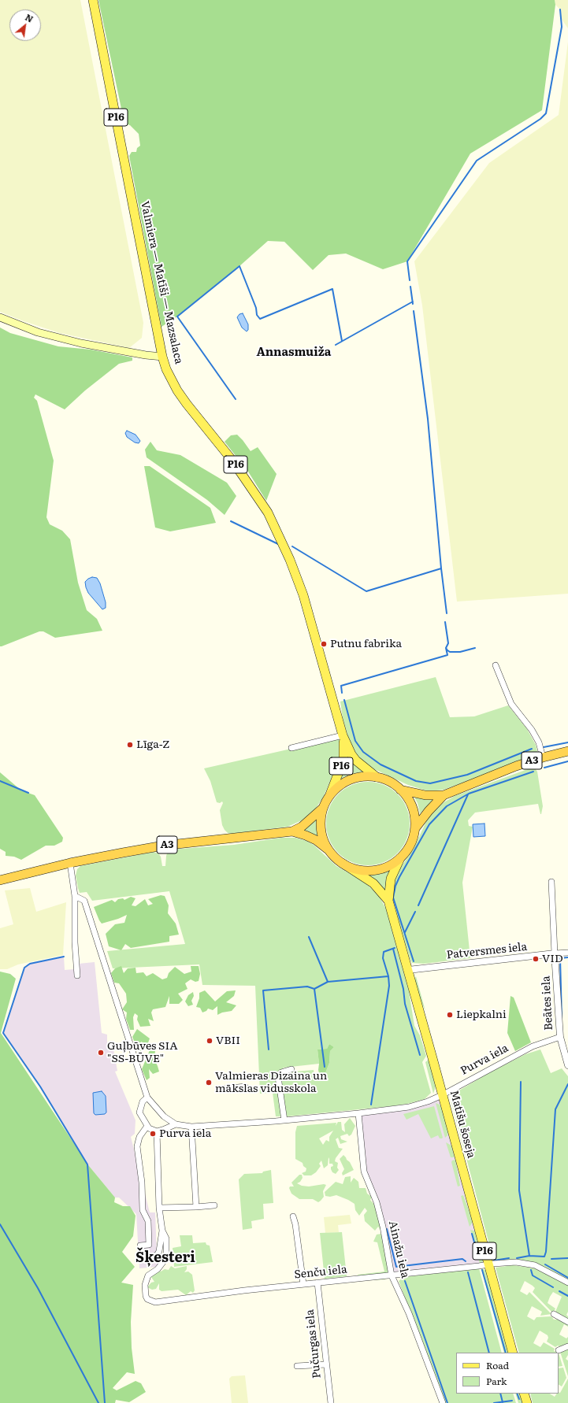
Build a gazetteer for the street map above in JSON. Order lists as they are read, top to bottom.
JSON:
{
  "streets": {
    "highway": ["A3"],
    "main road": ["P16", "Valmiera — Matīši — Mazsalaca", "Matīšu šoseja"],
    "street": [
      "Patversmes iela",
      "Beātes iela",
      "Purva iela",
      "Ainažu iela",
      "Senču iela",
      "Pučurgas iela"
    ]
  },
  "crossings": [
    ["Valmiera — Matīši — Mazsalaca", "A3"],
    ["Valmiera — Matīši — Mazsalaca", "Matīšu šoseja"],
    ["A3", "Matīšu šoseja"],
    ["Patversmes iela", "Beātes iela"],
    ["Patversmes iela", "Matīšu šoseja"],
    ["Beātes iela", "Purva iela"],
    ["Purva iela", "Matīšu šoseja"],
    ["Purva iela", "Ainažu iela"],
    ["Matīšu šoseja", "Senču iela"],
    ["Ainažu iela", "Senču iela"],
    ["Senču iela", "Pučurgas iela"]
  ],
  "districts": ["Annasmuiža", "Šķesteri"],
  "places": [
    "Putnu fabrika",
    "Līga-Z",
    "VID",
    "Liepkalni",
    "VBII",
    "Guļbūves SIA \"SS-BŪVE\"",
    "Valmieras Dizaina un mākslas vidusskola",
    "Purva iela"
  ],
  "legend": ["Road", "Park"],
  "north": "top right"
}
